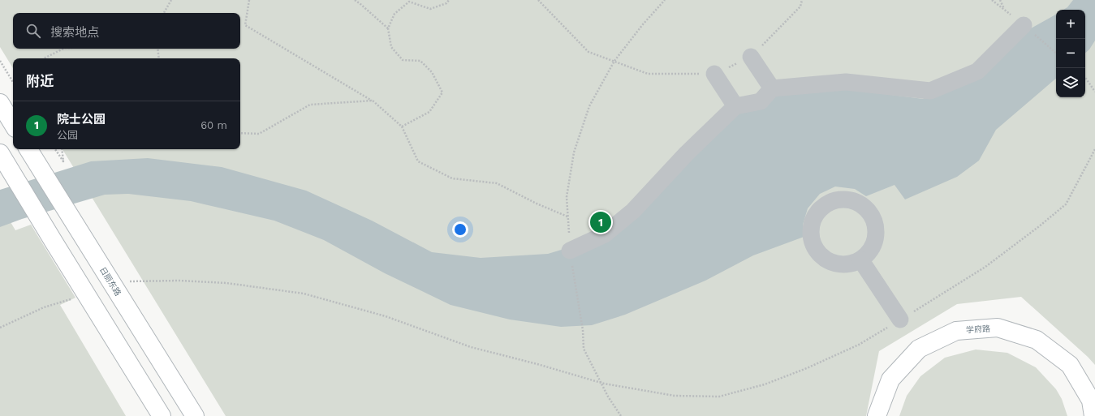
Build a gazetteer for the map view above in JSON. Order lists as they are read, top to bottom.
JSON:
{
  "streets": {
    "main road": ["日丽东路", "学府路"]
  },
  "page": {
    "map_buttons": ["+", "−"],
    "search": "搜索地点",
    "heading": "附近",
    "list": [
      {
        "mark": "1",
        "name": "院士公园",
        "note": "公园",
        "value": "60 m"
      }
    ],
    "pins": "1"
  }
}
